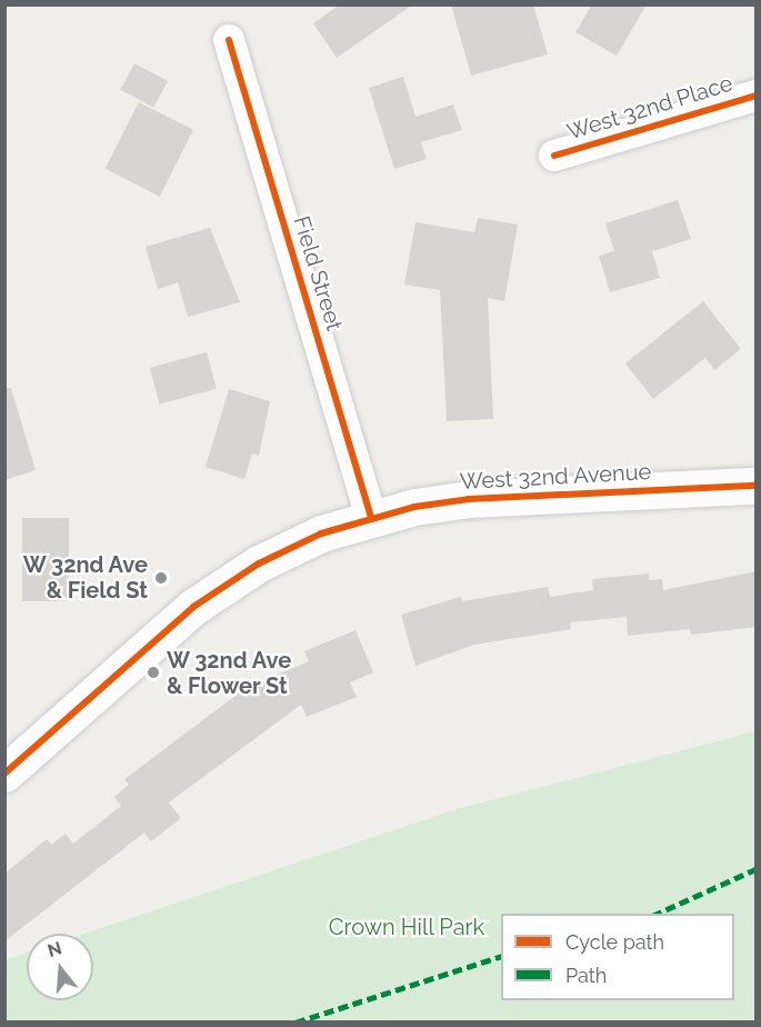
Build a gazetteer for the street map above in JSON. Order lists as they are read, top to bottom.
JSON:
{
  "streets": {
    "street": ["West 32nd Place", "Field Street", "West 32nd Avenue"]
  },
  "crossings": [
    ["Field Street", "West 32nd Avenue"]
  ],
  "parks": ["Crown Hill Park"],
  "places": ["W 32nd Ave & Field St", "W 32nd Ave & Flower St"],
  "legend": ["Cycle path", "Path"],
  "north": "top"
}
